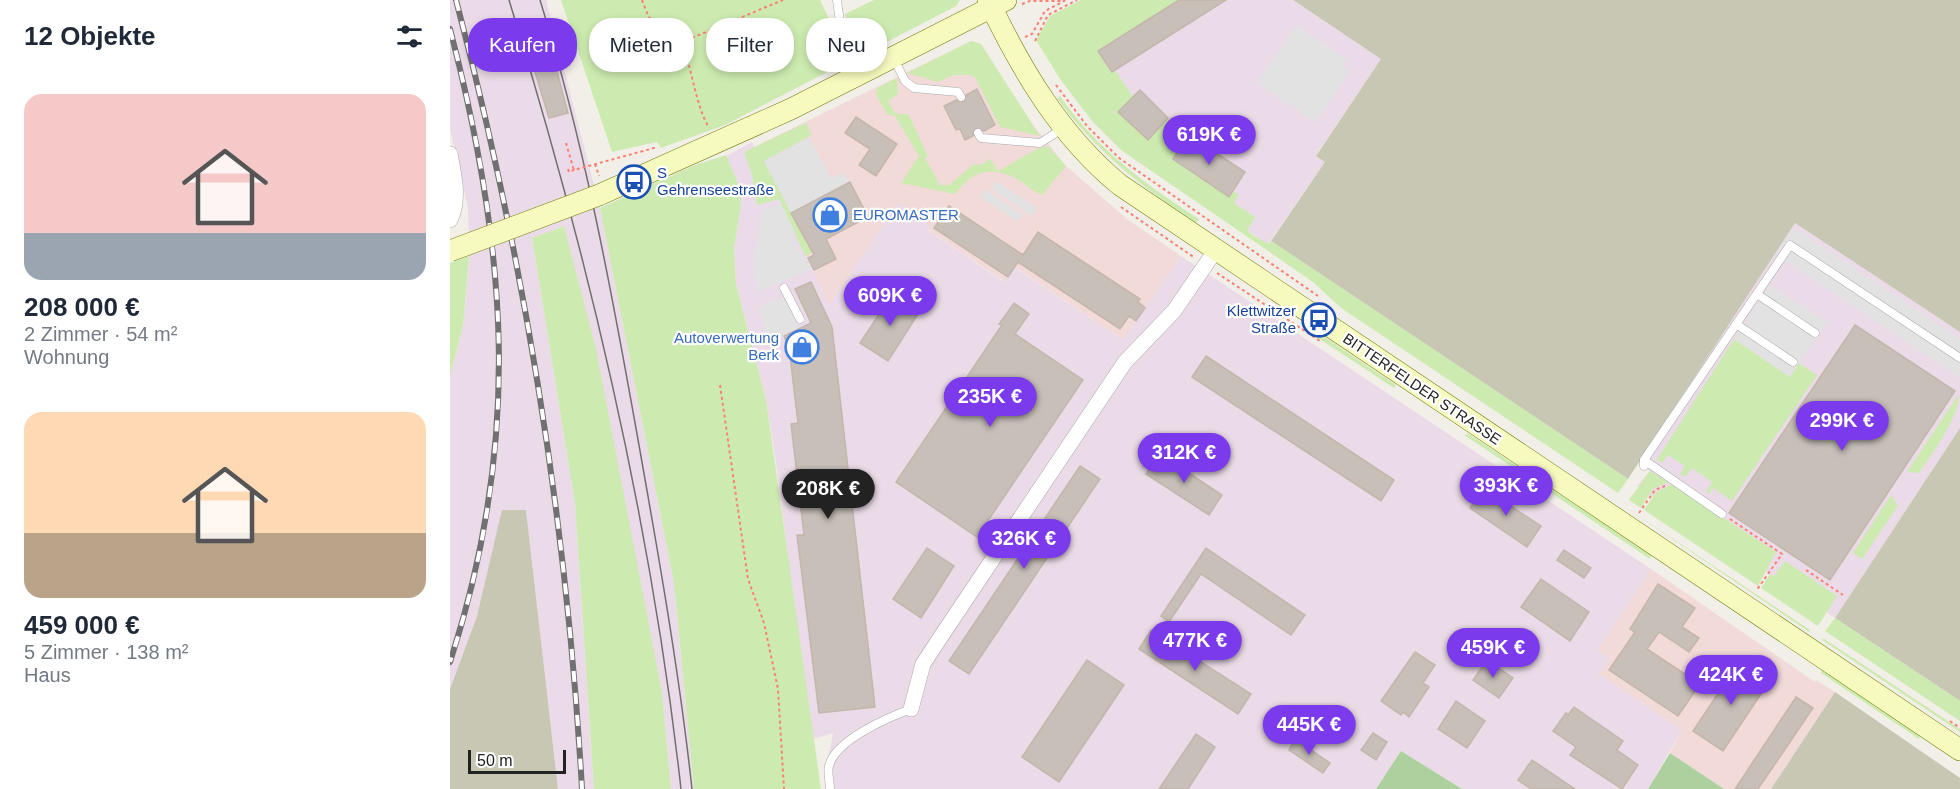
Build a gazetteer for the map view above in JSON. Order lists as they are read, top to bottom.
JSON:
{
  "streets": {
    "main road": ["BITTERFELDER STRASSE"]
  },
  "places": {
    "bus stop": ["S Gehrenseestraße", "Klettwitzer Straße"],
    "shop": ["EUROMASTER", "Autoverwertung Berk"]
  },
  "scale_bar": "50 m",
  "page": {
    "heading": "12 Objekte",
    "chip": [
      "Kaufen",
      "Mieten",
      "Filter",
      "Neu"
    ],
    "list": [
      {
        "name": "208 000 €",
        "note": "2 Zimmer · 54 m² · Wohnung"
      },
      {
        "name": "459 000 €",
        "note": "5 Zimmer · 138 m² · Haus"
      }
    ],
    "price": [
      "619K €",
      "609K €",
      "235K €",
      "299K €",
      "312K €",
      "393K €",
      "208K €",
      "326K €",
      "477K €",
      "459K €",
      "424K €",
      "445K €"
    ],
    "scale": "50 m"
  }
}
